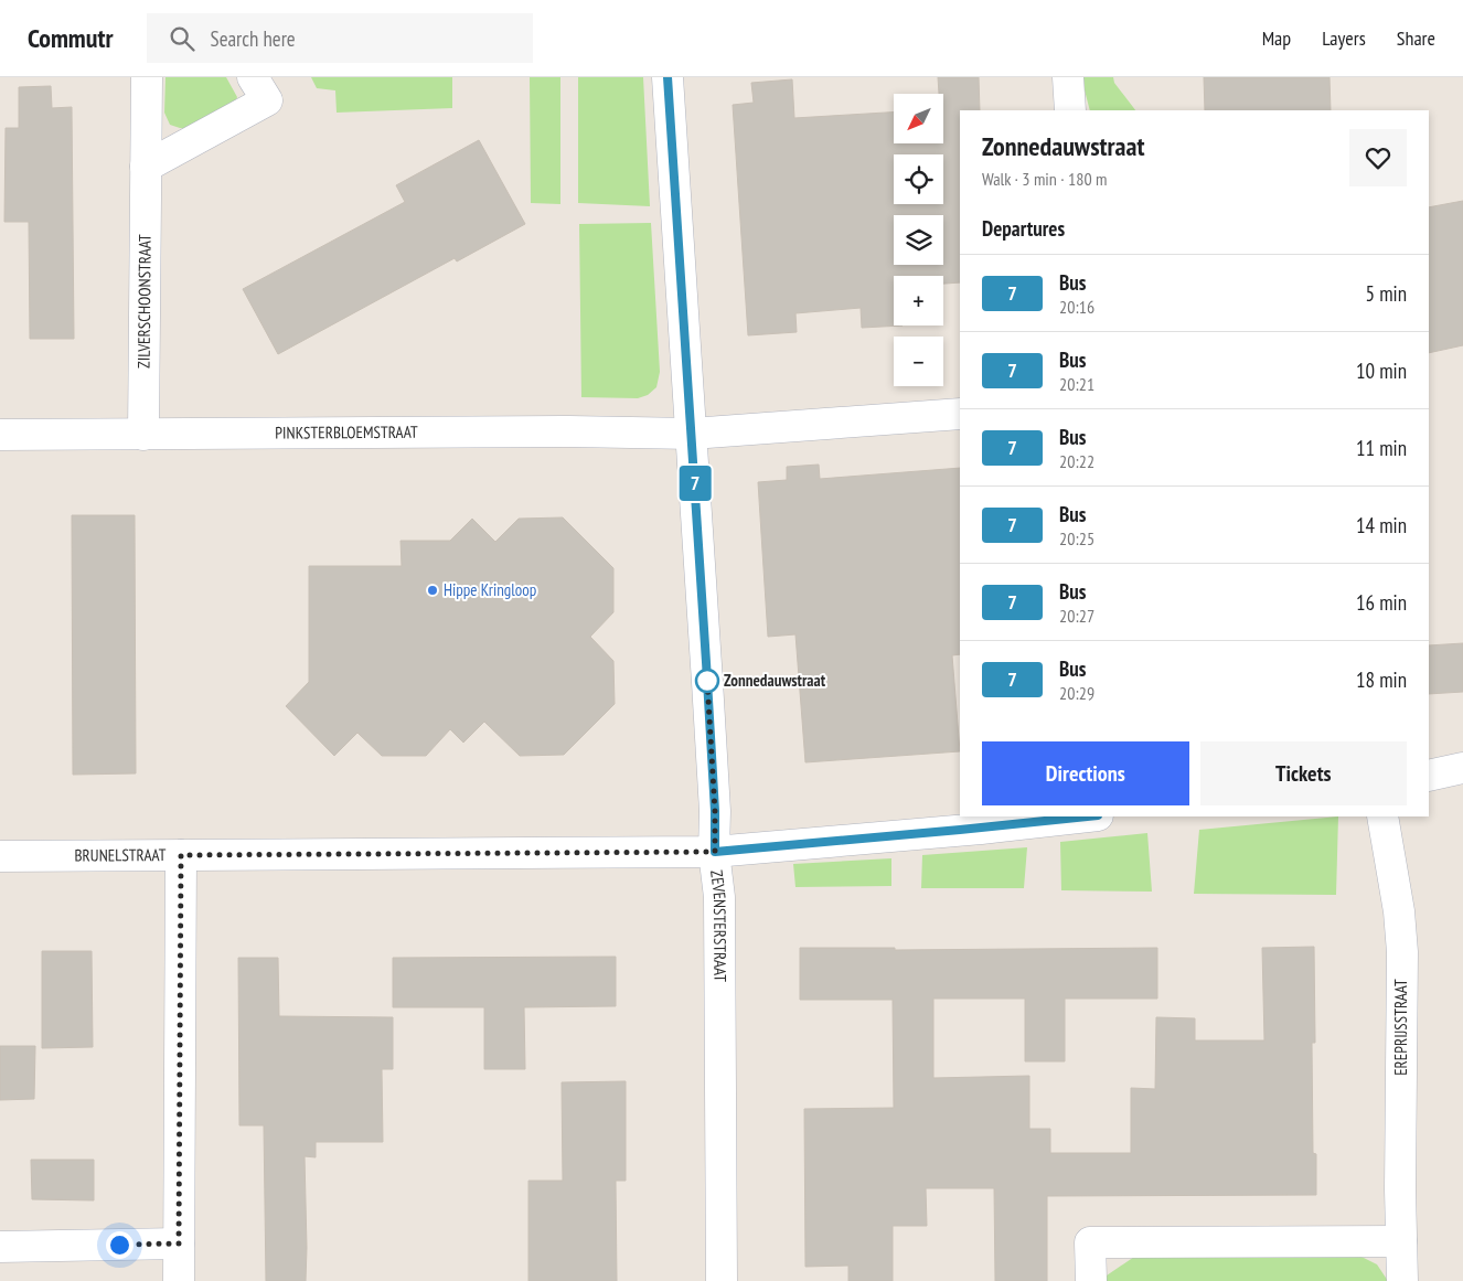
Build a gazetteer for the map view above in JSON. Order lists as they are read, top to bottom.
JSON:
{
  "streets": {
    "street": [
      "ZILVERSCHOONSTRAAT",
      "PINKSTERBLOEMSTRAAT",
      "BRUNELSTRAAT",
      "ZEVENSTERSTRAAT",
      "EREPRIJSSTRAAT"
    ]
  },
  "crossings": [
    ["ZILVERSCHOONSTRAAT", "PINKSTERBLOEMSTRAAT"],
    ["PINKSTERBLOEMSTRAAT", "ZEVENSTERSTRAAT"],
    ["BRUNELSTRAAT", "ZEVENSTERSTRAAT"]
  ],
  "places": ["Hippe Kringloop", "Zonnedauwstraat"],
  "lines": ["bus line 7"],
  "north": "bottom left",
  "page": {
    "header": "Commutr",
    "search": "Search here",
    "nav": ["Map", "Layers", "Share"],
    "on_map": "7",
    "map_buttons": ["+", "−"],
    "heading": [
      ["Zonnedauwstraat", "Walk · 3 min · 180 m"],
      "Departures"
    ],
    "list": [
      {
        "mark": "7",
        "name": "Bus",
        "note": "20:16",
        "value": "5 min"
      },
      {
        "mark": "7",
        "name": "Bus",
        "note": "20:21",
        "value": "10 min"
      },
      {
        "mark": "7",
        "name": "Bus",
        "note": "20:22",
        "value": "11 min"
      },
      {
        "mark": "7",
        "name": "Bus",
        "note": "20:25",
        "value": "14 min"
      },
      {
        "mark": "7",
        "name": "Bus",
        "note": "20:27",
        "value": "16 min"
      },
      {
        "mark": "7",
        "name": "Bus",
        "note": "20:29",
        "value": "18 min"
      }
    ],
    "buttons": ["Directions", "Tickets"]
  }
}
